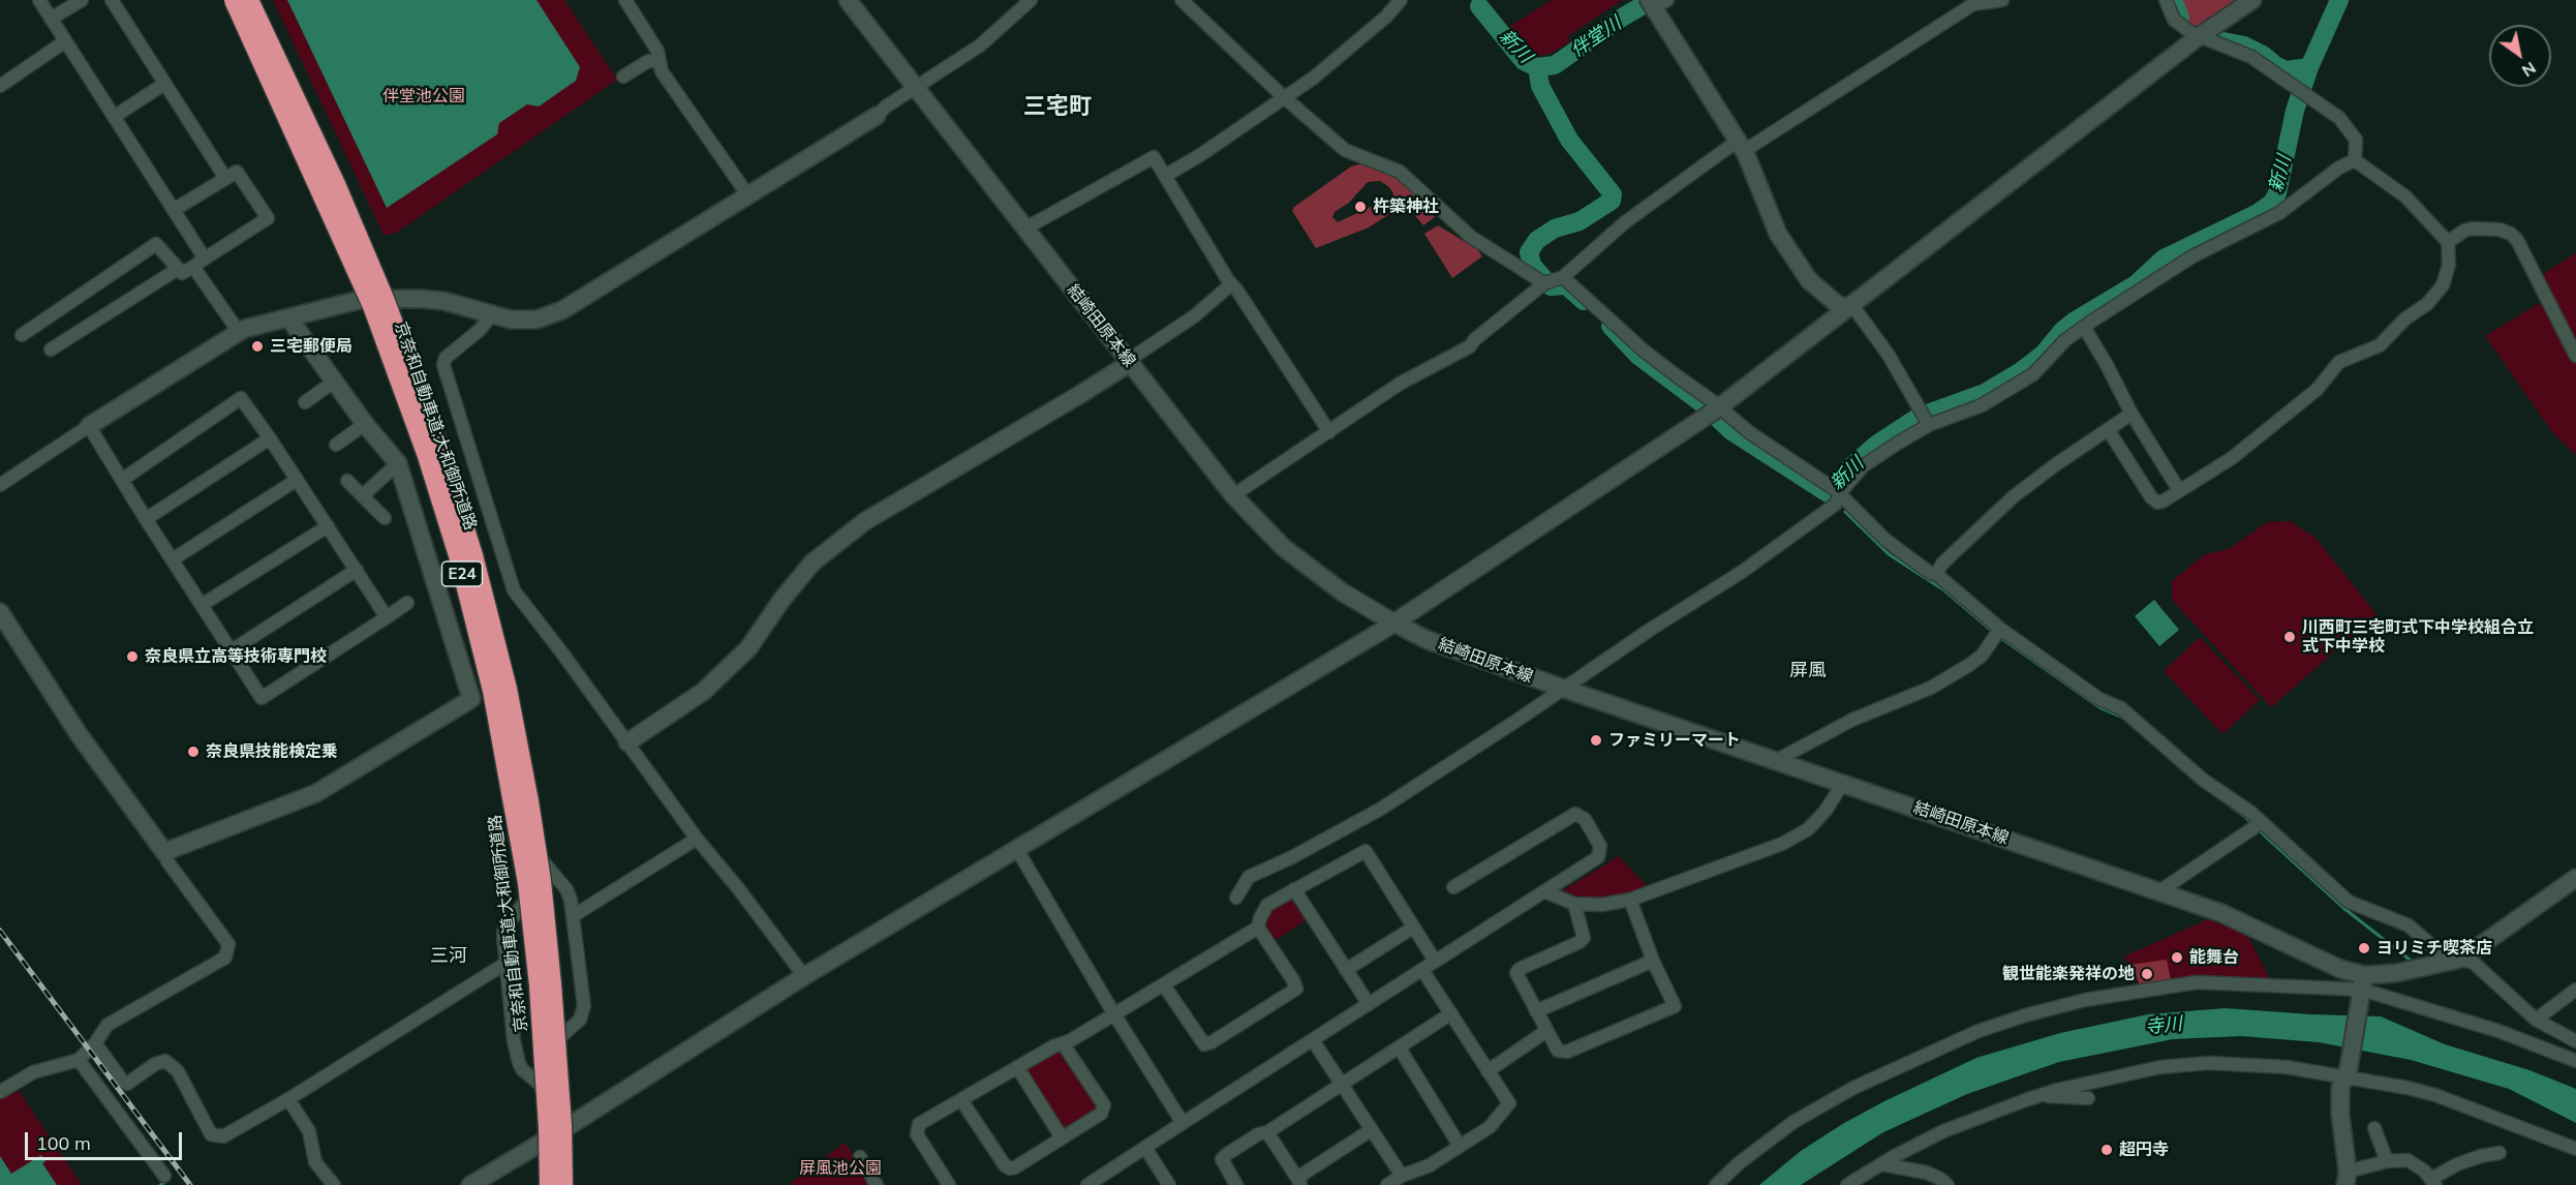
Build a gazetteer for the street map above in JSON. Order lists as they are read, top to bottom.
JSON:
{
  "streets": {
    "highway": ["京奈和自動車道;大和御所道路", "E24"],
    "street": ["結崎田原本線"]
  },
  "districts": ["三宅町", "屏風", "三河"],
  "water": ["伴堂川", "新川", "寺川"],
  "parks": ["伴堂池公園", "屏風池公園"],
  "places": [
    "杵築神社",
    "三宅郵便局",
    "川西町三宅町式下中学校組合立 式下中学校",
    "奈良県立高等技術専門校",
    "ファミリーマート",
    "奈良県技能検定乗",
    "ヨリミチ喫茶店",
    "能舞台",
    "観世能楽発祥の地",
    "超円寺"
  ],
  "scale_bar": "100 m",
  "north": "bottom right"
}
